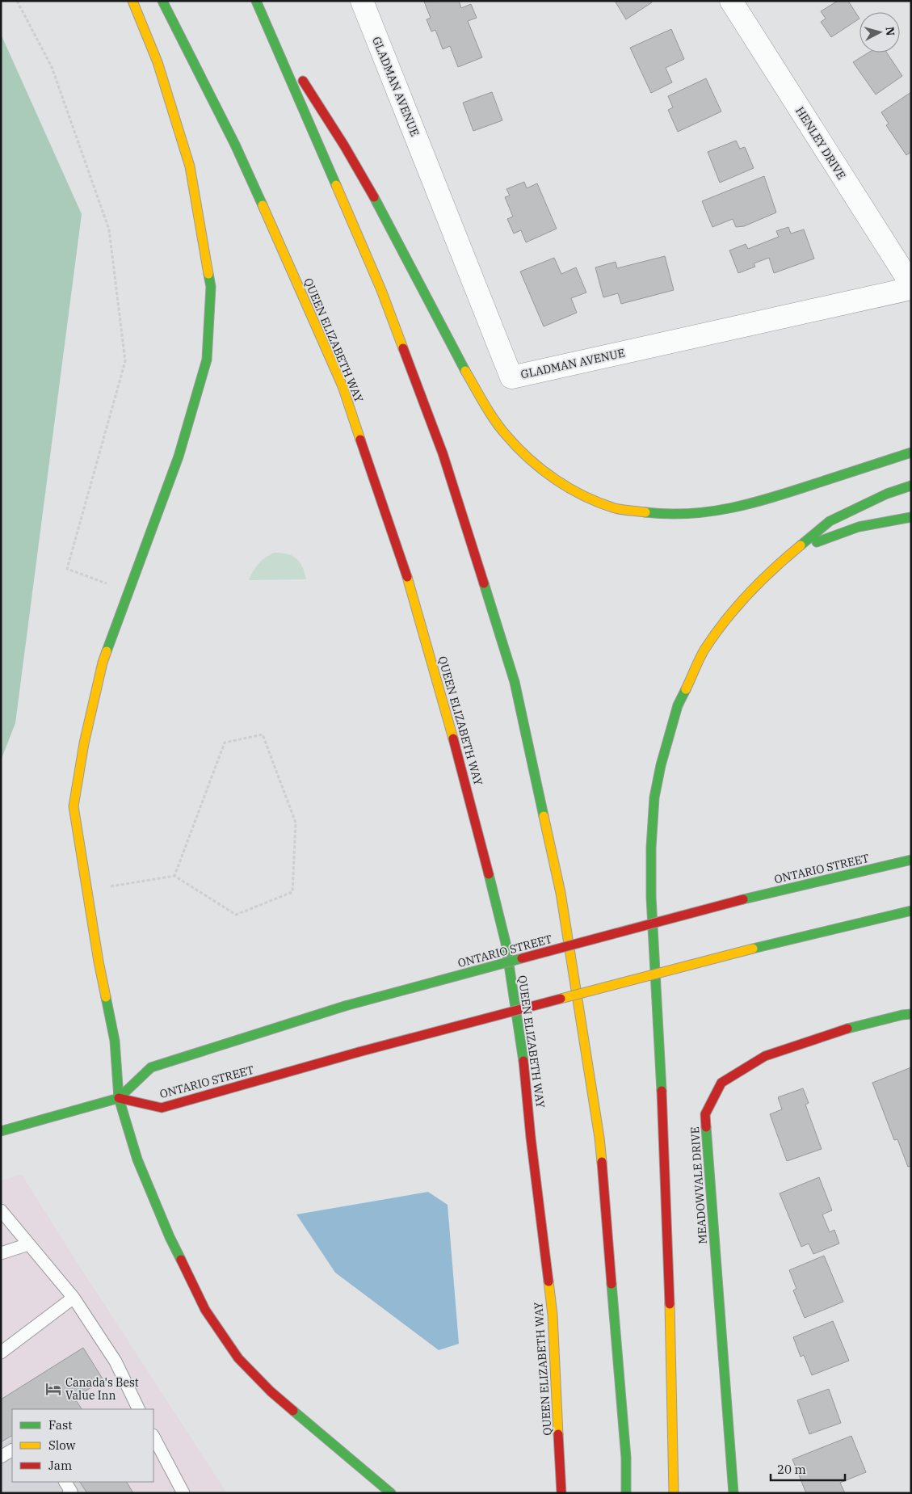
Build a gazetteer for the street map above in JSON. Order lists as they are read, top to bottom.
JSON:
{
  "streets": {
    "main road": ["QUEEN ELIZABETH WAY", "ONTARIO STREET", "MEADOWVALE DRIVE"],
    "street": ["GLADMAN AVENUE", "HENLEY DRIVE"]
  },
  "places": {
    "hotel": ["Canada's Best Value Inn"]
  },
  "legend": ["Fast", "Slow", "Jam"],
  "scale_bar": "20 m",
  "north": "right"
}
